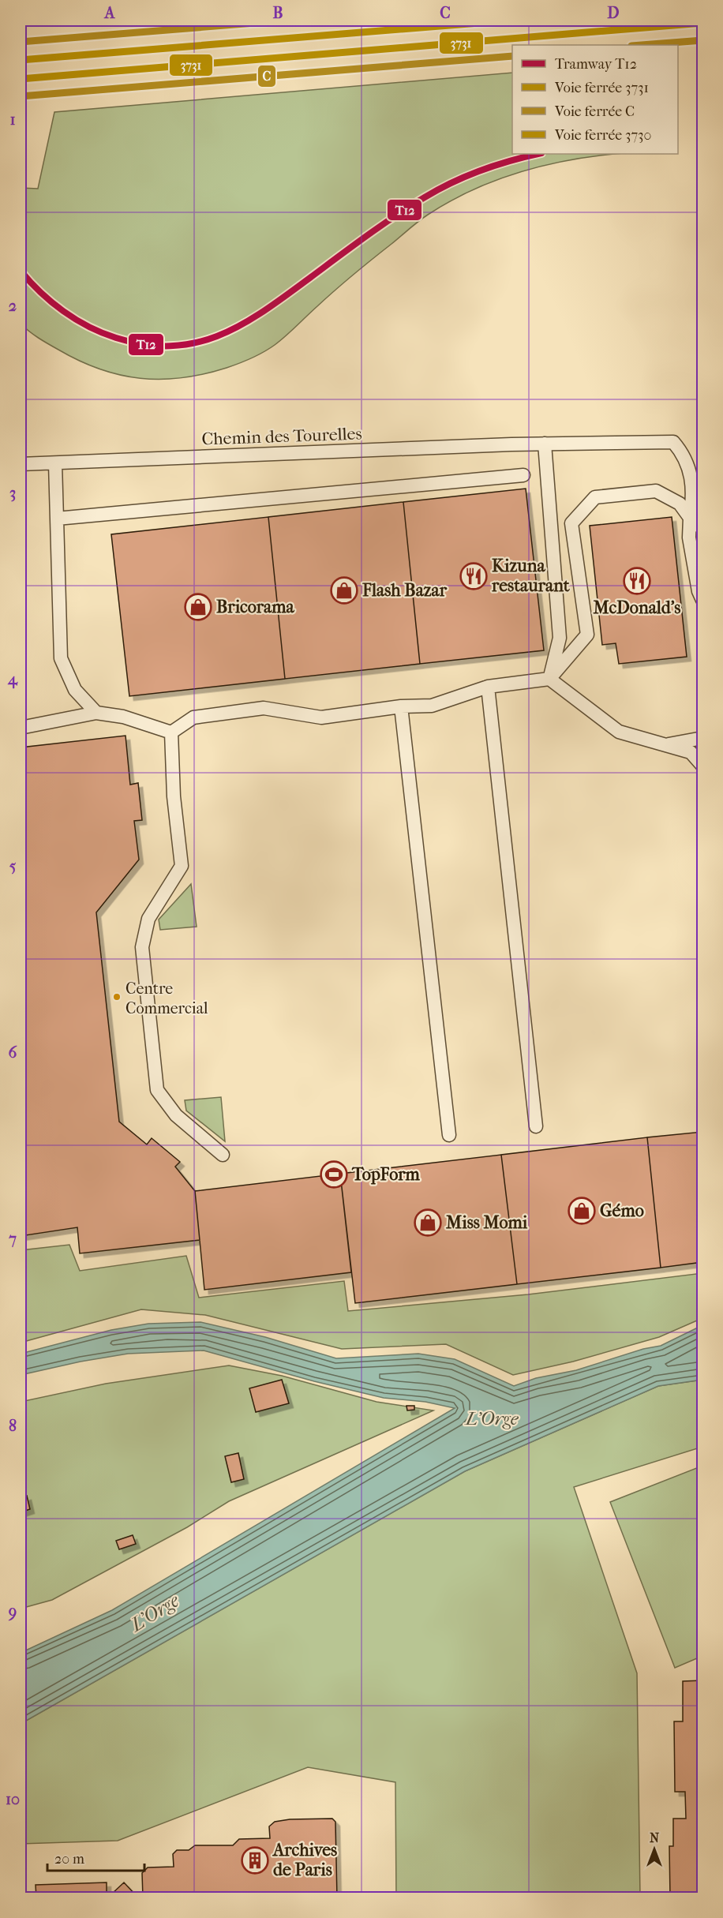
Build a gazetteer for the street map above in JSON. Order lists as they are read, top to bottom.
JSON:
{
  "streets": {
    "lane": ["Chemin des Tourelles"]
  },
  "water": ["L'Orge"],
  "places": {
    "restaurant": ["Kizuna restaurant", "McDonald's"],
    "shop": [
      "Flash Bazar",
      "Bricorama",
      "Gémo",
      "Miss Momi"
    ],
    "other": ["Centre Commercial"],
    "sports": ["TopForm"],
    "building": ["Archives de Paris"]
  },
  "lines": [
    "rail line C",
    "rail line 3730",
    "rail line 3731",
    "tram line T12"
  ],
  "legend": [
    "Tramway T12",
    "Voie ferrée 3731",
    "Voie ferrée C",
    "Voie ferrée 3730"
  ],
  "scale_bar": "20 m",
  "north": "top",
  "grid": {
    "columns": [
      "A",
      "B",
      "C",
      "D"
    ],
    "rows": [
      "1",
      "2",
      "3",
      "4",
      "5",
      "6",
      "7",
      "8",
      "9",
      "10"
    ]
  }
}
